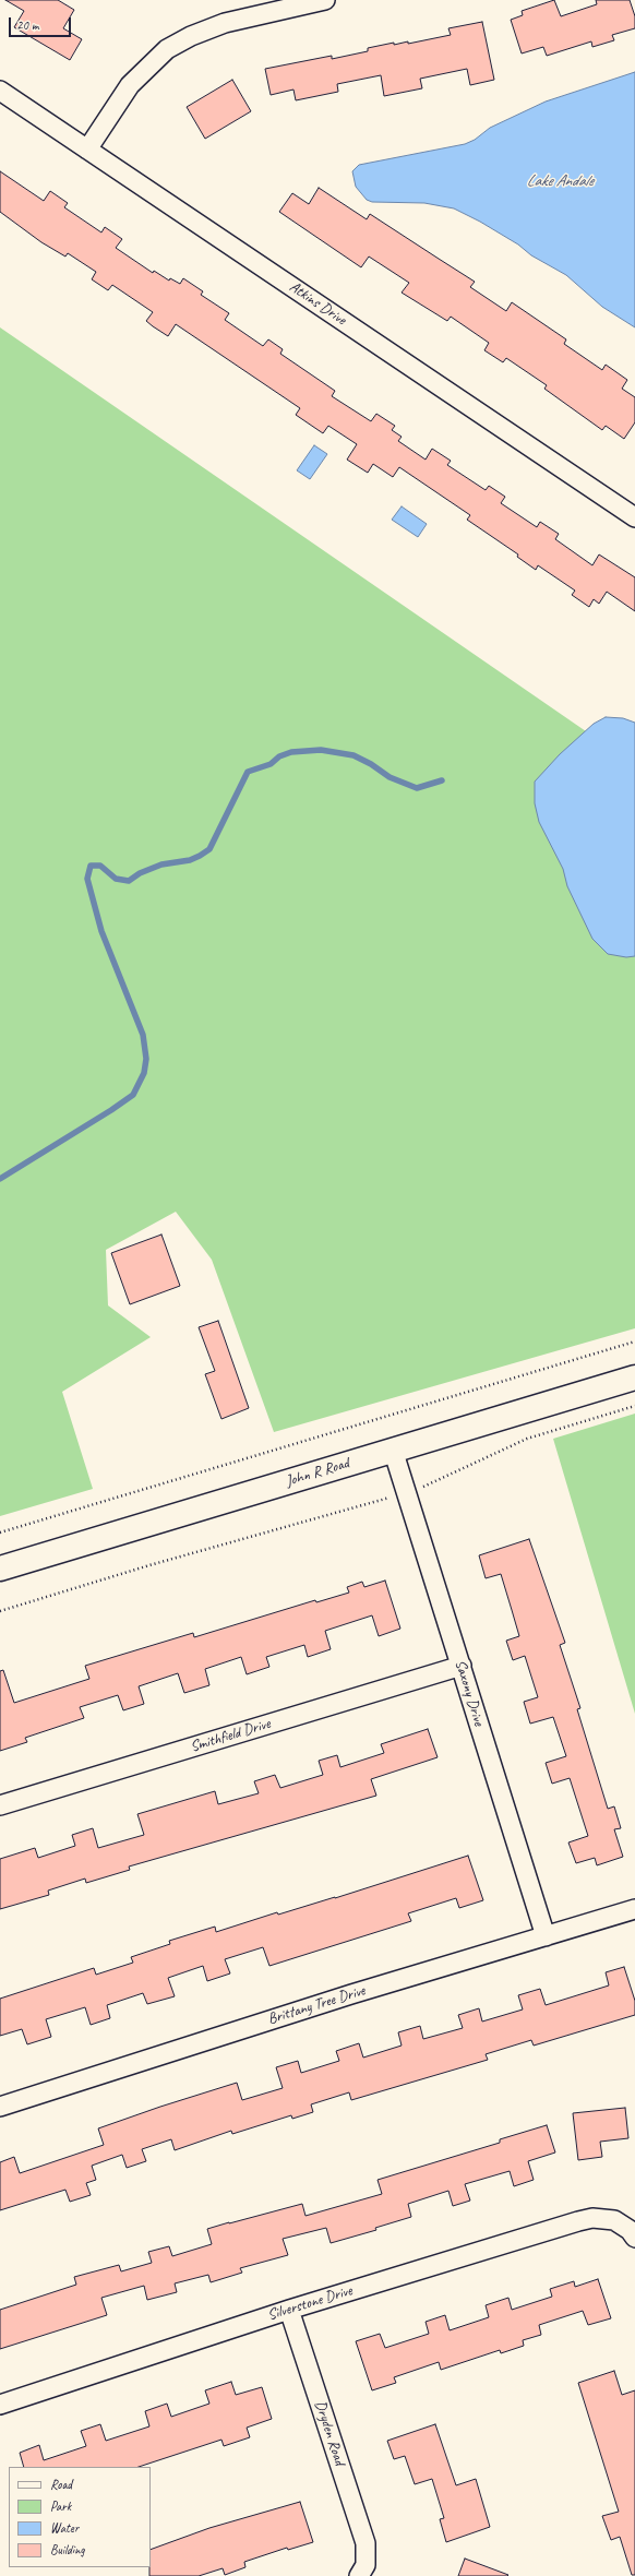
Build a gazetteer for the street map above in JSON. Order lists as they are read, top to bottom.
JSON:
{
  "streets": {
    "main road": ["John R Road"],
    "street": [
      "Atkins Drive",
      "Saxony Drive",
      "Smithfield Drive",
      "Brittany Tree Drive",
      "Silverstone Drive",
      "Dryden Road"
    ]
  },
  "crossings": [
    ["John R Road", "Saxony Drive"],
    ["Saxony Drive", "Smithfield Drive"],
    ["Saxony Drive", "Brittany Tree Drive"],
    ["Silverstone Drive", "Dryden Road"]
  ],
  "water": ["Lake Andale"],
  "legend": [
    "Road",
    "Park",
    "Water",
    "Building"
  ],
  "scale_bar": "20 m"
}
